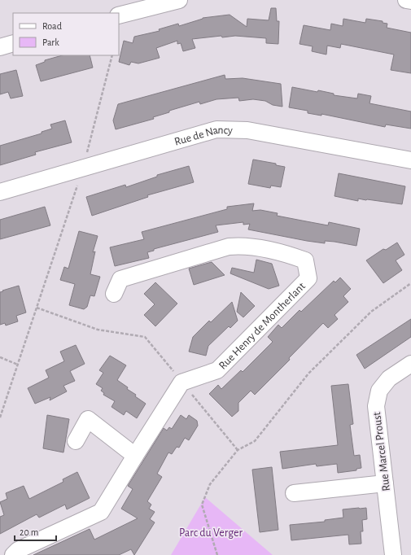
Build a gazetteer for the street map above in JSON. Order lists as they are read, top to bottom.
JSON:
{
  "streets": {
    "street": ["Rue de Nancy", "Rue Henry de Montherlant", "Rue Marcel Proust"]
  },
  "parks": ["Parc du Verger"],
  "legend": ["Road", "Park"],
  "scale_bar": "20 m"
}
